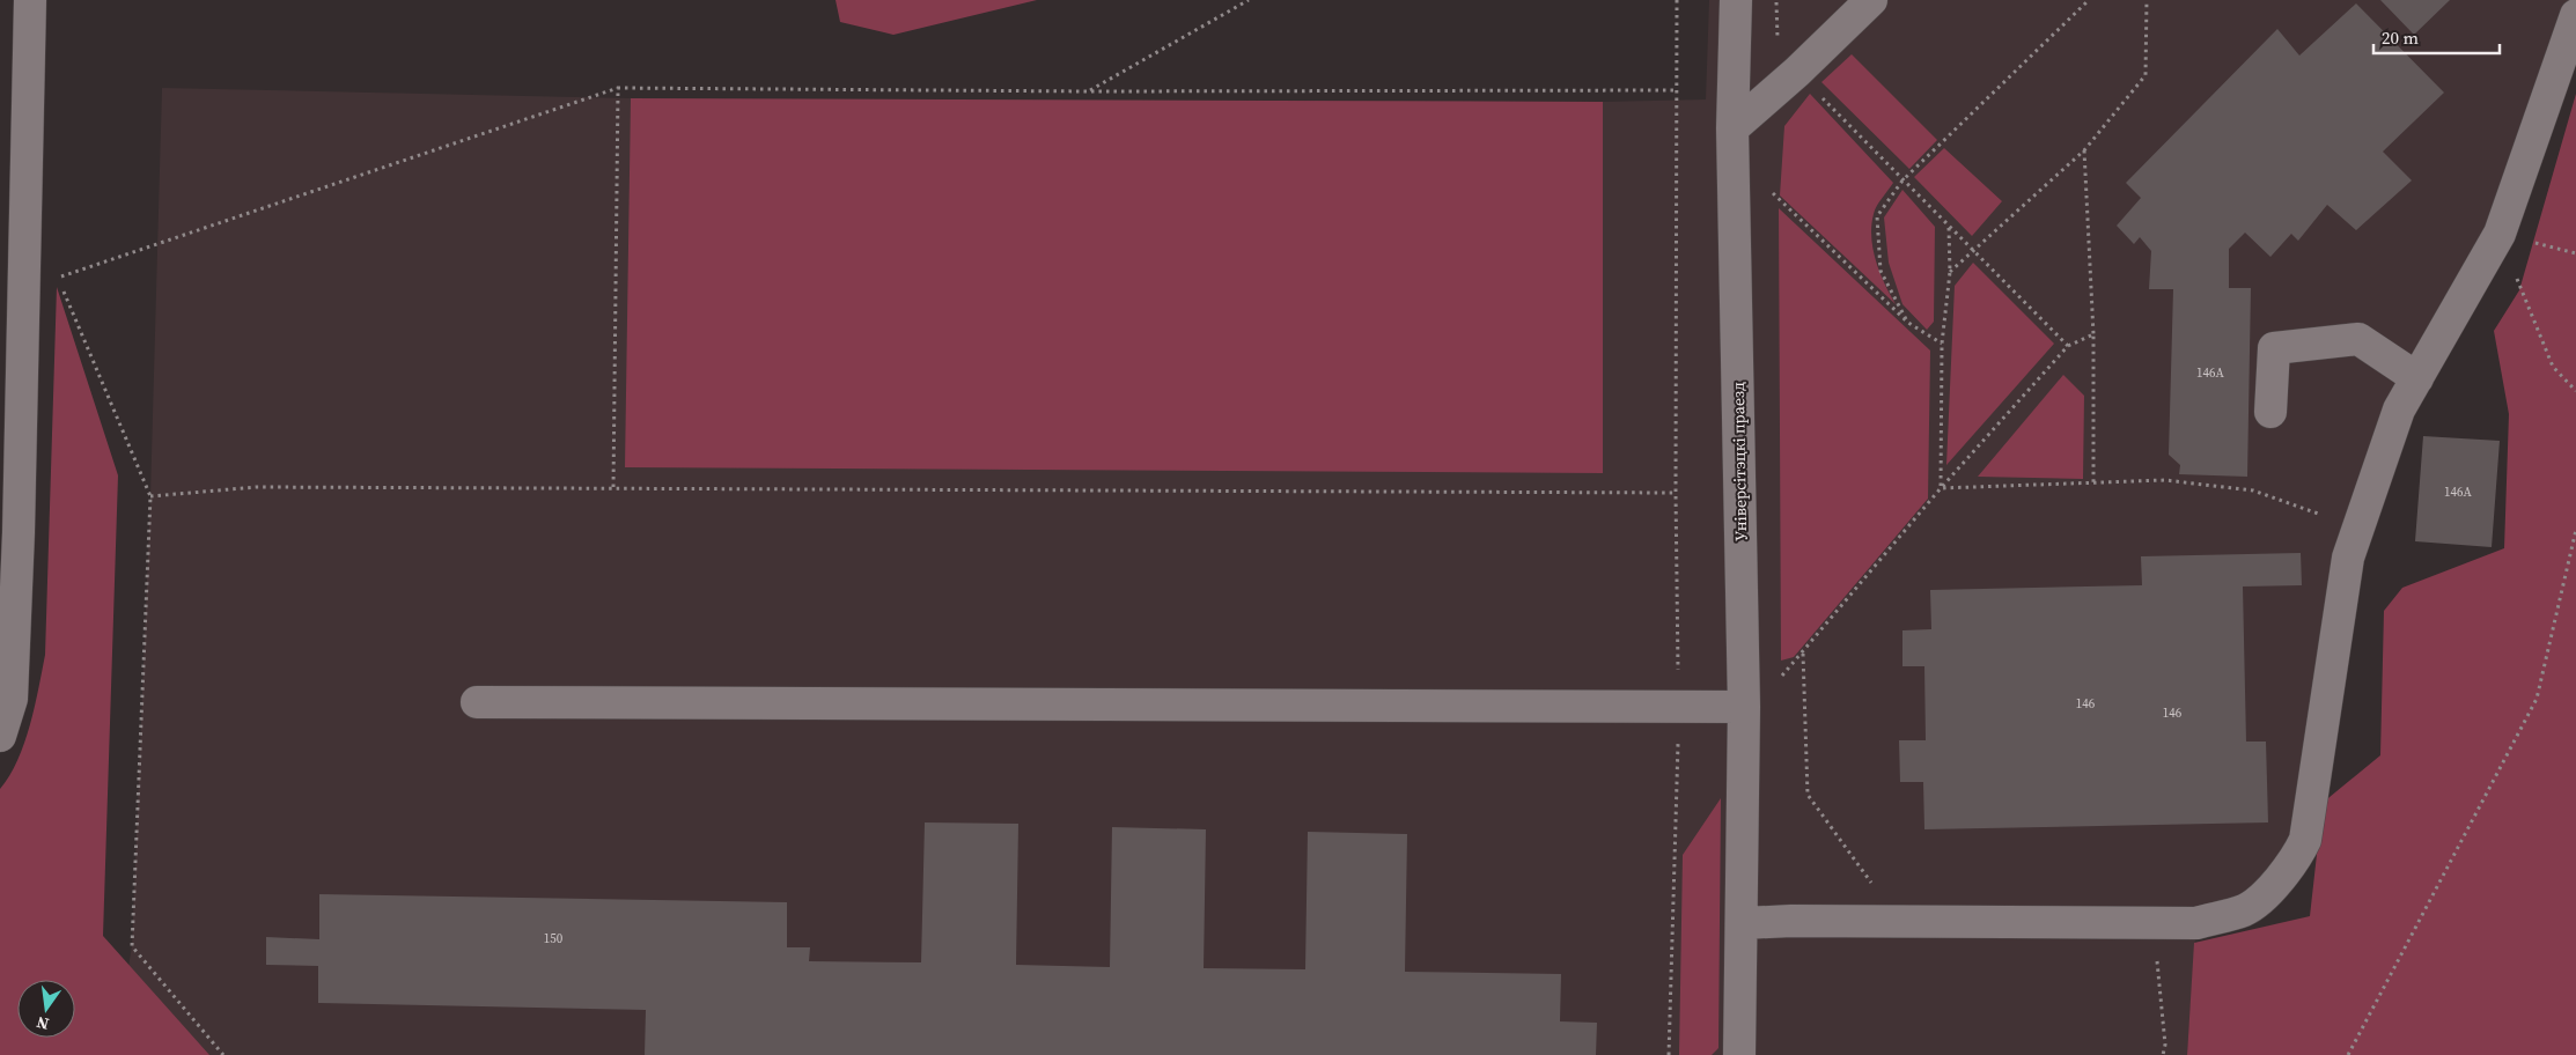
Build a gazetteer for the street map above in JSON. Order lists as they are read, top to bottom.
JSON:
{
  "streets": {
    "street": ["Універсітэцкі праезд"]
  },
  "house_numbers": [
    "146А",
    "146А",
    "146",
    "146",
    "150"
  ],
  "scale_bar": "20 m",
  "north": "bottom"
}
